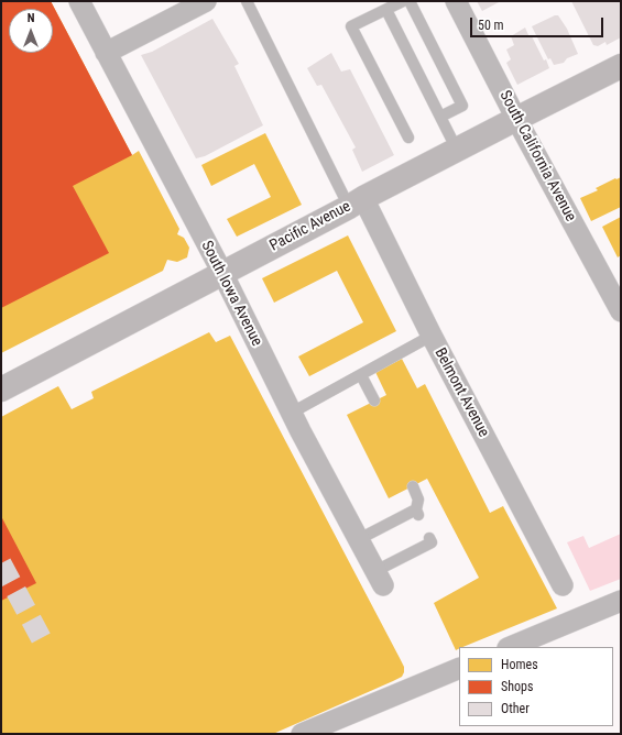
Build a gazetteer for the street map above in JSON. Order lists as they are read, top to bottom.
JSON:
{
  "streets": {
    "street": [
      "South California Avenue",
      "Pacific Avenue",
      "South Iowa Avenue",
      "Belmont Avenue"
    ]
  },
  "crossings": [
    ["South California Avenue", "Pacific Avenue"],
    ["Pacific Avenue", "South Iowa Avenue"],
    ["Pacific Avenue", "Belmont Avenue"]
  ],
  "legend": ["Homes", "Shops", "Other"],
  "scale_bar": "50 m",
  "north": "top"
}
